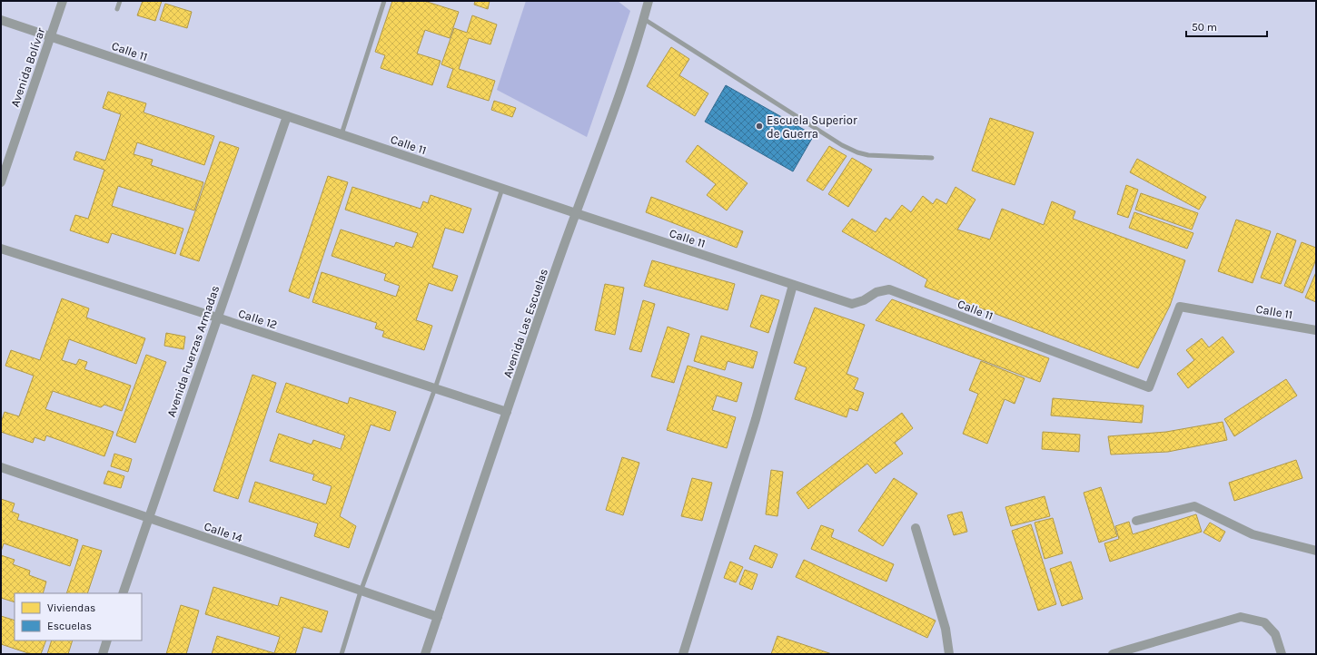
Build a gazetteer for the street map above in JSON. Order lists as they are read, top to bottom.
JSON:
{
  "streets": {
    "street": [
      "Calle 11",
      "Avenida Bolívar",
      "Calle 12",
      "Avenida Las Escuelas",
      "Avenida Fuerzas Armadas",
      "Calle 14"
    ]
  },
  "crossings": [
    ["Calle 11", "Avenida Bolívar"],
    ["Calle 11", "Avenida Las Escuelas"],
    ["Calle 11", "Avenida Fuerzas Armadas"],
    ["Calle 12", "Avenida Las Escuelas"],
    ["Calle 12", "Avenida Fuerzas Armadas"],
    ["Avenida Las Escuelas", "Calle 14"],
    ["Avenida Fuerzas Armadas", "Calle 14"]
  ],
  "places": ["Escuela Superior de Guerra"],
  "legend": ["Viviendas", "Escuelas"],
  "scale_bar": "50 m"
}
